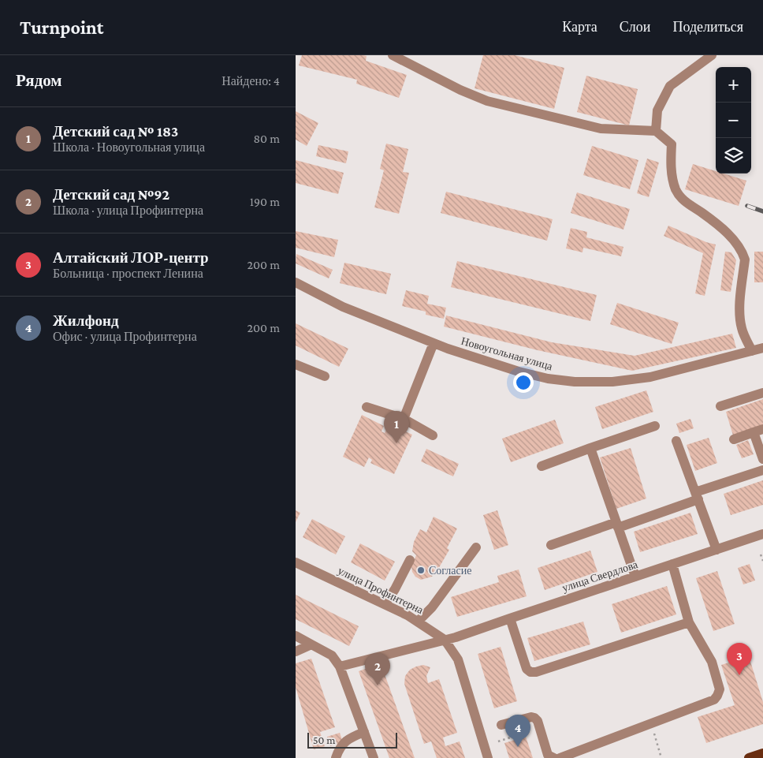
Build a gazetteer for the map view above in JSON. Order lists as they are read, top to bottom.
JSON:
{
  "streets": {
    "street": ["Новоугольная улица", "улица Свердлова", "улица Профинтерна"]
  },
  "crossings": [
    ["улица Свердлова", "улица Профинтерна"]
  ],
  "places": ["Согласие"],
  "scale_bar": "50 m",
  "page": {
    "header": "Turnpoint",
    "nav": ["Карта", "Слои", "Поделиться"],
    "heading": ["Рядом", "Найдено: 4"],
    "map_buttons": ["+", "−"],
    "list": [
      {
        "mark": "1",
        "name": "Детский сад № 183",
        "note": "Школа · Новоугольная улица",
        "value": "80 m"
      },
      {
        "mark": "2",
        "name": "Детский сад №92",
        "note": "Школа · улица Профинтерна",
        "value": "190 m"
      },
      {
        "mark": "3",
        "name": "Алтайский ЛОР-центр",
        "note": "Больница · проспект Ленина",
        "value": "200 m"
      },
      {
        "mark": "4",
        "name": "Жилфонд",
        "note": "Офис · улица Профинтерна",
        "value": "200 m"
      }
    ],
    "pins": [
      "1",
      "3",
      "2",
      "4"
    ],
    "scale": "50 m"
  }
}
